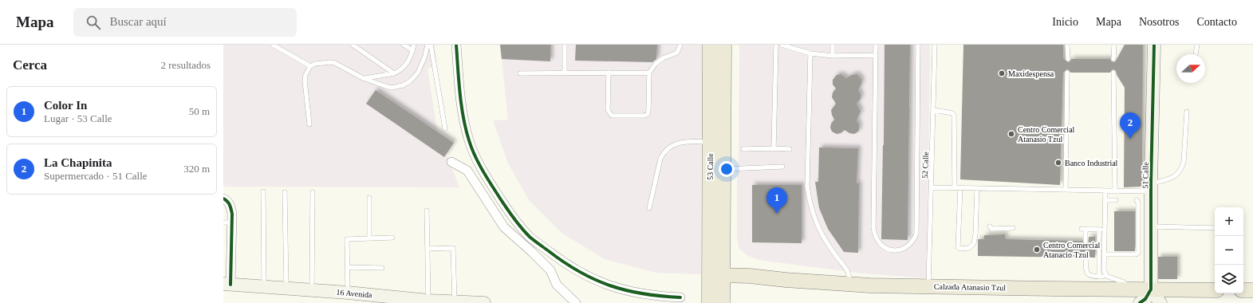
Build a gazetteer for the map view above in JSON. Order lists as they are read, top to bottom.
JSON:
{
  "streets": {
    "main road": ["53 Calle", "Calzada Atanasio Tzul"],
    "street": ["51 Calle", "16 Avenida"],
    "lane": ["52 Calle"]
  },
  "crossings": [
    ["52 Calle", "Calzada Atanasio Tzul"],
    ["53 Calle", "Calzada Atanasio Tzul"],
    ["51 Calle", "Calzada Atanasio Tzul"]
  ],
  "places": [
    "Maxidespensa",
    "Centro Comercial Atanasio Tzul",
    "Banco Industrial",
    "Centro Comercial Atanacio Tzul"
  ],
  "north": "right",
  "page": {
    "header": "Mapa",
    "search": "Buscar aquí",
    "nav": [
      "Inicio",
      "Mapa",
      "Nosotros",
      "Contacto"
    ],
    "heading": ["Cerca", "2 resultados"],
    "list": [
      {
        "mark": "1",
        "name": "Color In",
        "note": "Lugar · 53 Calle",
        "value": "50 m"
      },
      {
        "mark": "2",
        "name": "La Chapinita",
        "note": "Supermercado · 51 Calle",
        "value": "320 m"
      }
    ],
    "pins": ["2", "1"],
    "map_buttons": ["+", "−"]
  }
}
